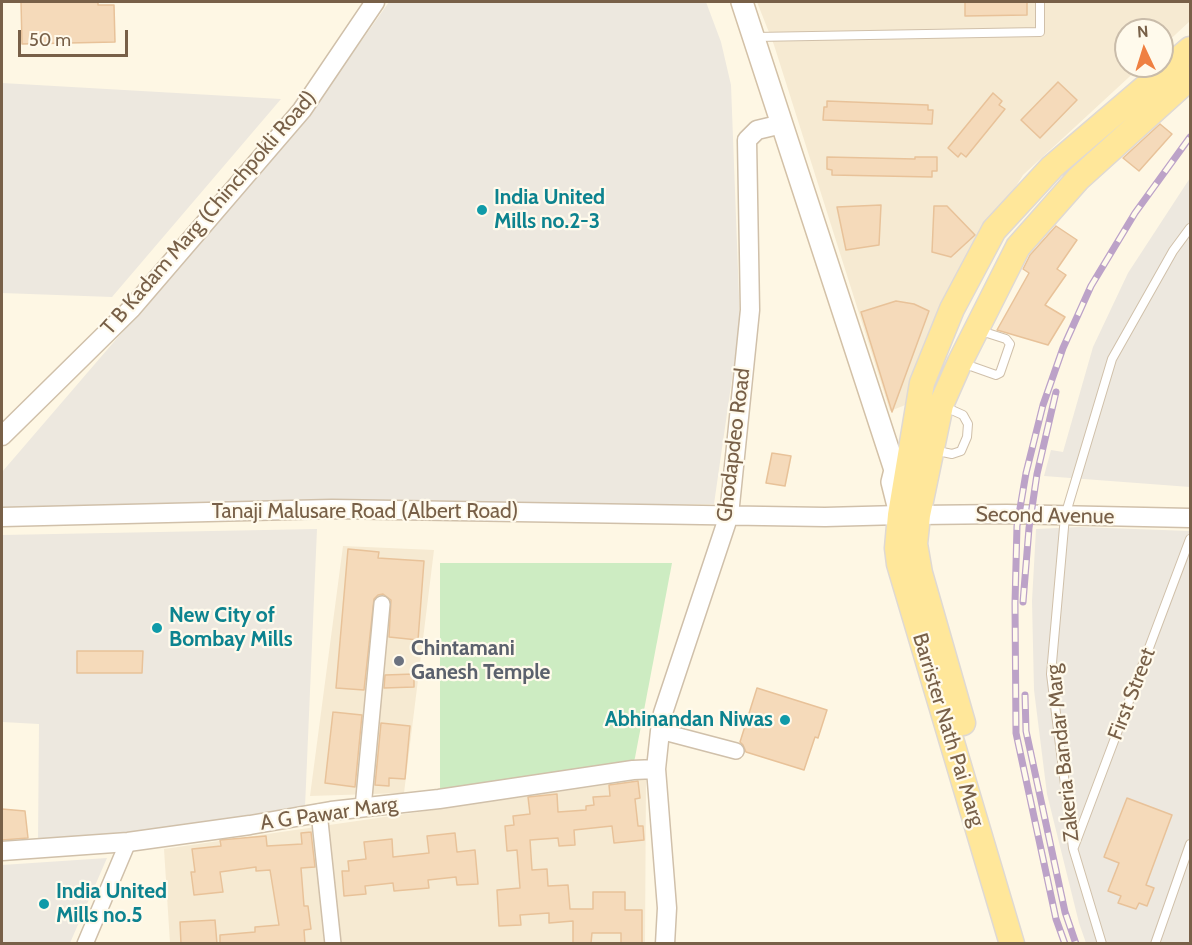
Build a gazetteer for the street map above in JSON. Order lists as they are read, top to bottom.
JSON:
{
  "streets": {
    "main road": ["Barrister Nath Pai Marg"],
    "street": [
      "T B Kadam Marg (Chinchpokli Road)",
      "Ghodapdeo Road",
      "Tanaji Malusare Road (Albert Road)",
      "Second Avenue",
      "A G Pawar Marg"
    ],
    "lane": ["First Street", "Zakeria Bandar Marg"]
  },
  "crossings": [
    ["Ghodapdeo Road", "Tanaji Malusare Road (Albert Road)"],
    ["Ghodapdeo Road", "A G Pawar Marg"],
    ["Tanaji Malusare Road (Albert Road)", "Second Avenue"],
    ["Tanaji Malusare Road (Albert Road)", "Barrister Nath Pai Marg"],
    ["Second Avenue", "Barrister Nath Pai Marg"],
    ["Second Avenue", "Zakeria Bandar Marg"],
    ["First Street", "Zakeria Bandar Marg"]
  ],
  "places": [
    "India United Mills no.2-3",
    "New City of Bombay Mills",
    "Chintamani Ganesh Temple",
    "Abhinandan Niwas",
    "India United Mills no.5"
  ],
  "scale_bar": "50 m",
  "north": "top"
}
